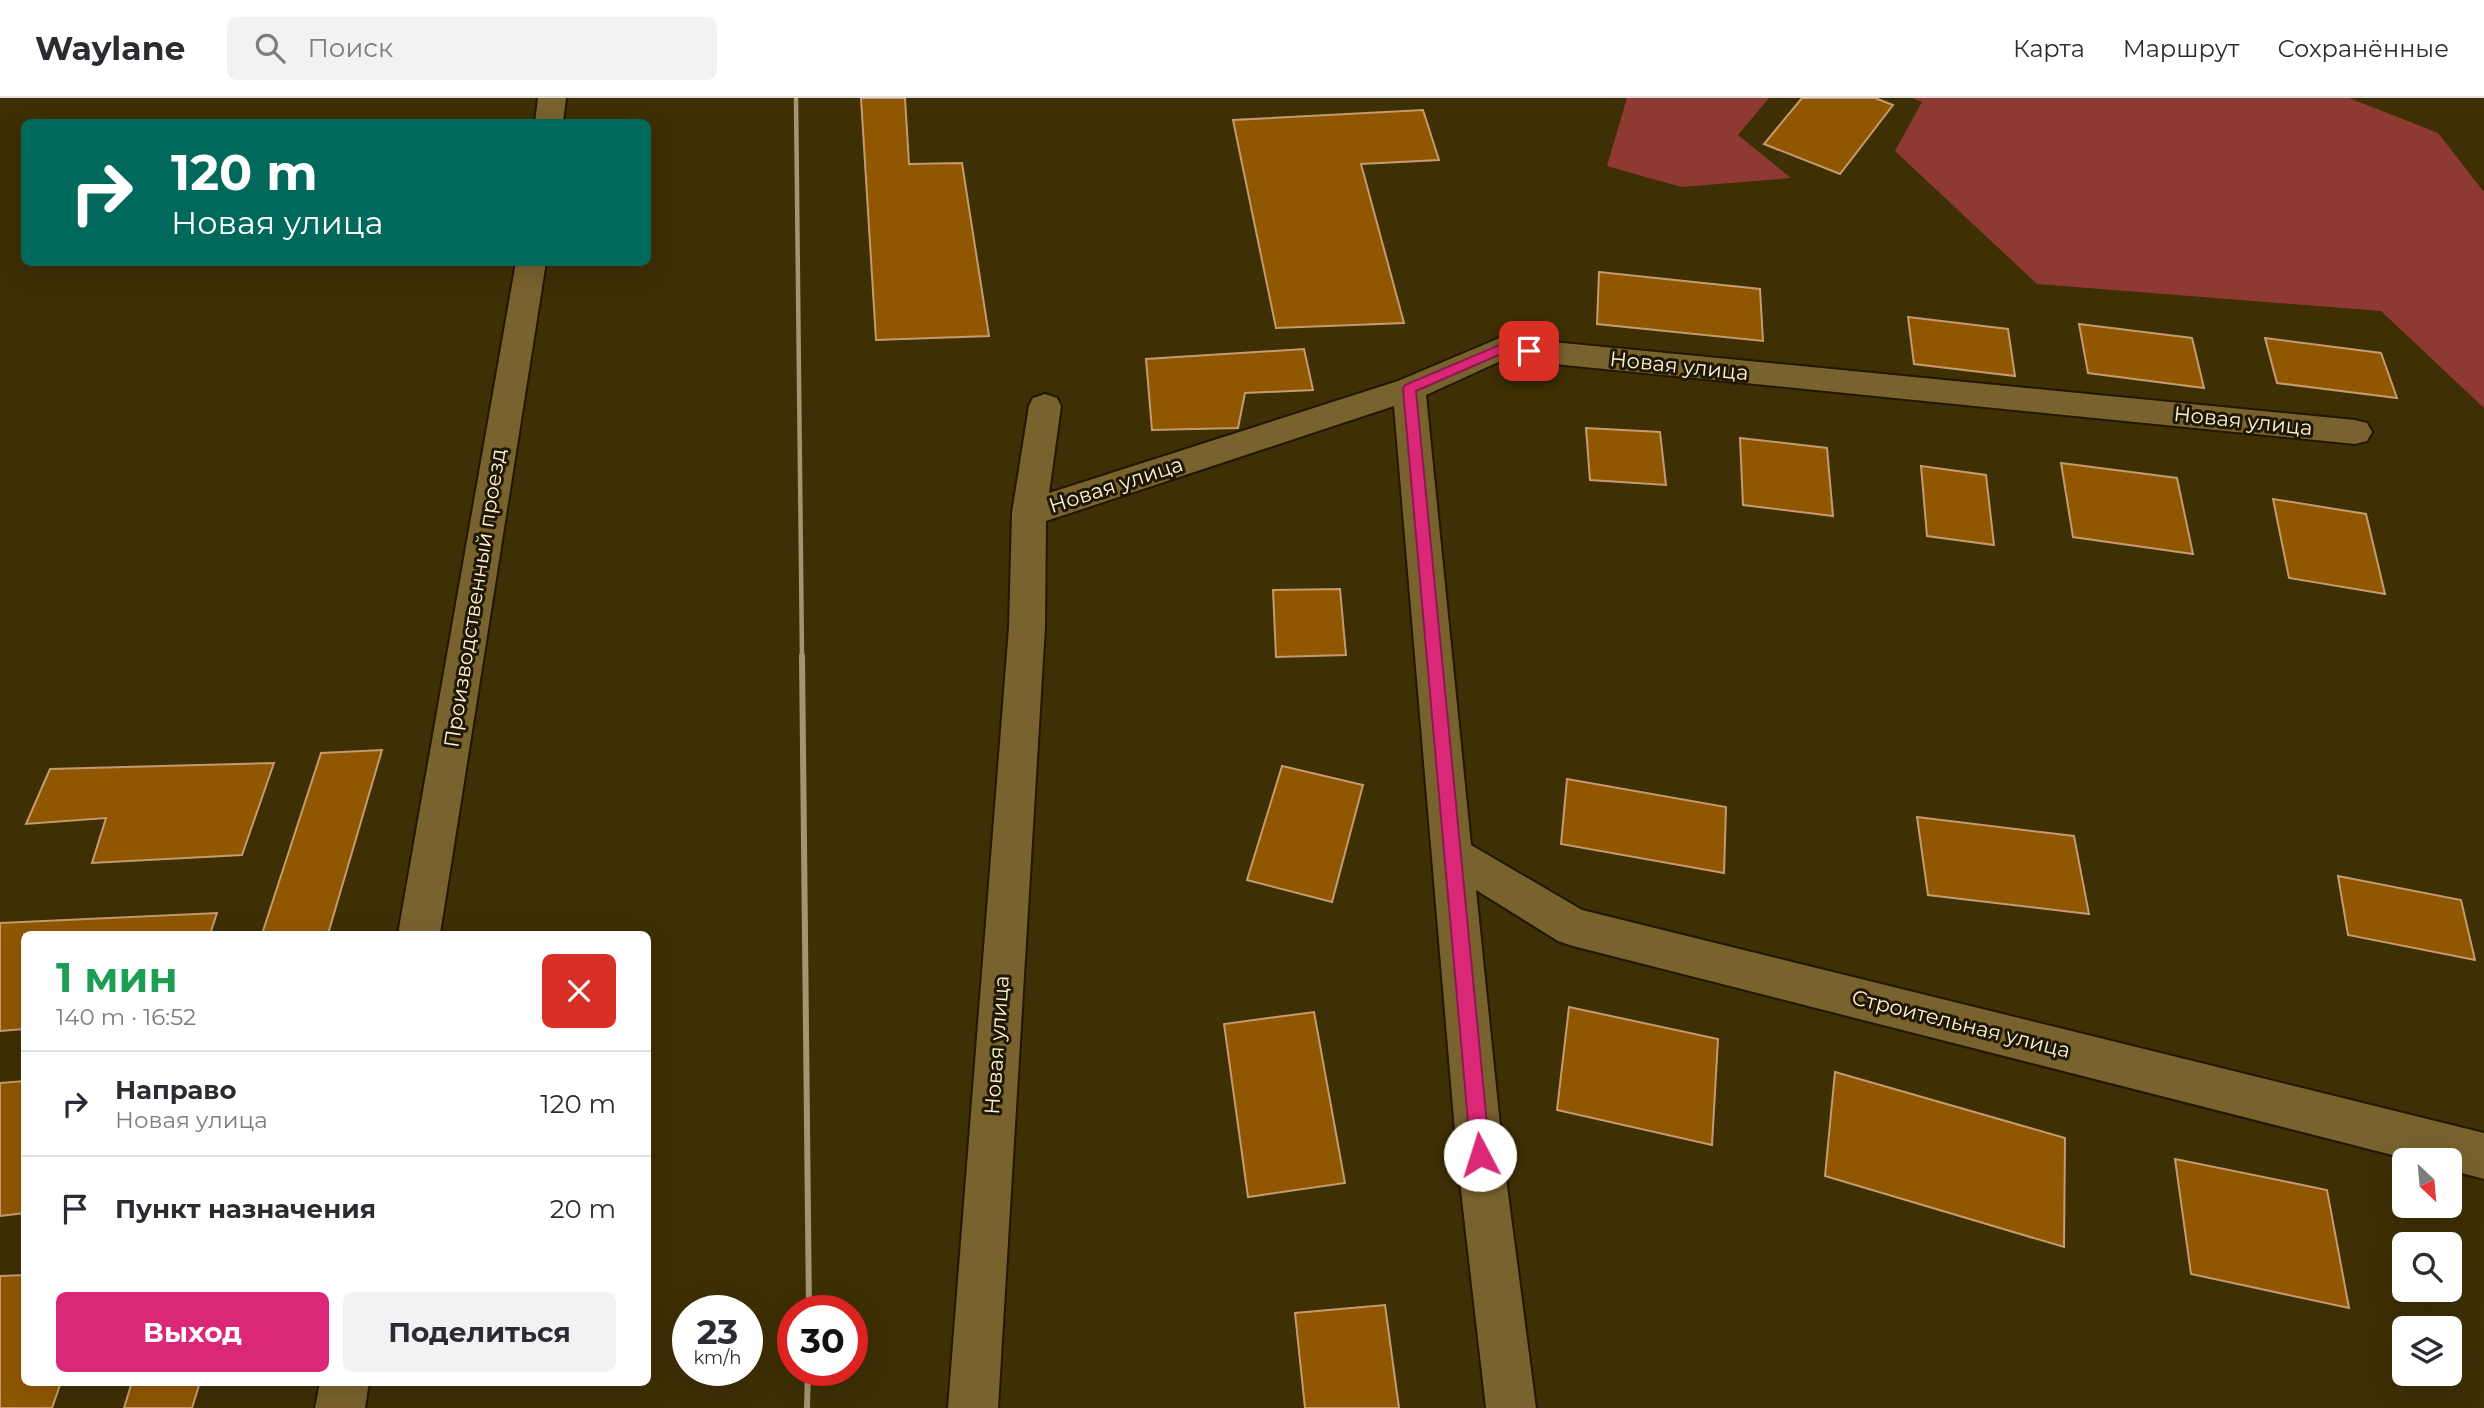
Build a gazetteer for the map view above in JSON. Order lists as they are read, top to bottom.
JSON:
{
  "streets": {
    "street": ["Новая улица", "Производственный проезд", "Строительная улица"]
  },
  "north": "bottom right",
  "page": {
    "header": "Waylane",
    "search": "Поиск",
    "nav": ["Карта", "Маршрут", "Сохранённые"],
    "turn": ["120 m", "Новая улица"],
    "heading": ["1 мин", "140 m · 16:52"],
    "list": [
      {
        "name": "Направо",
        "note": "Новая улица",
        "value": "120 m"
      },
      {
        "name": "Пункт назначения",
        "value": "20 m"
      }
    ],
    "buttons": ["Выход", "Поделиться"],
    "speed": "23 km/h",
    "limit": "30"
  }
}
